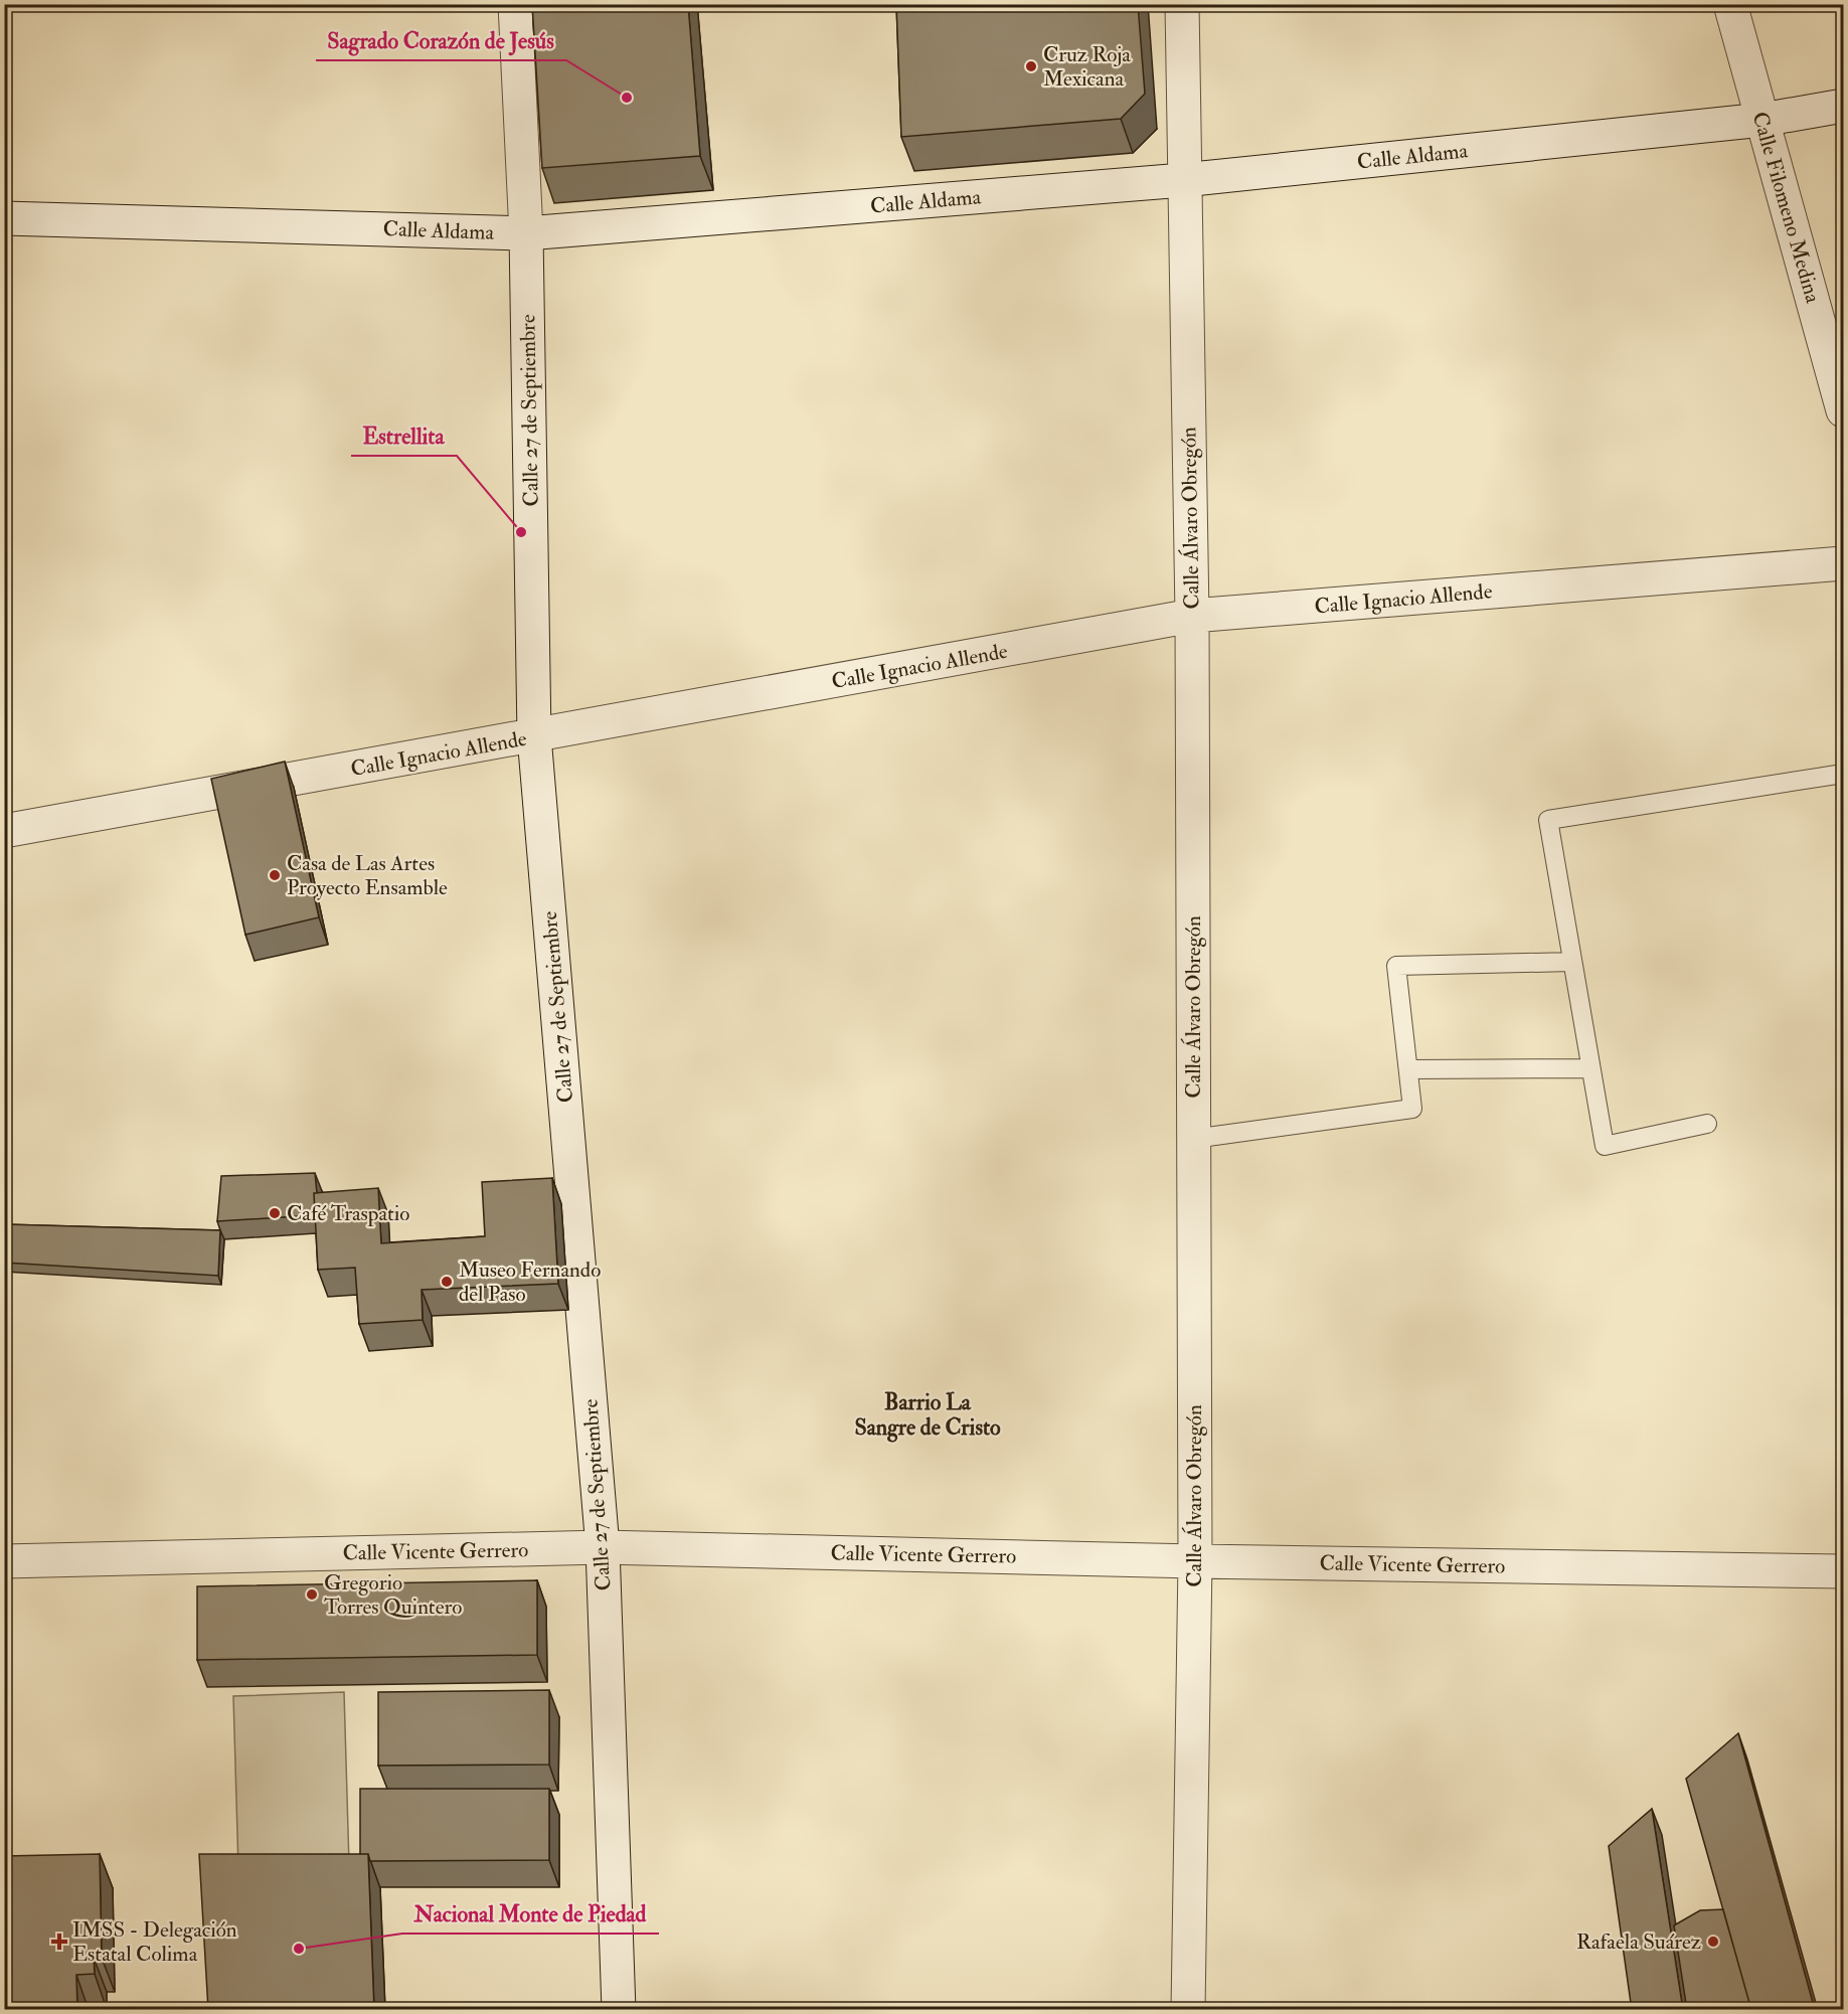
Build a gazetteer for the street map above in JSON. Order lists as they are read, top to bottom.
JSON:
{
  "streets": {
    "street": [
      "Calle Aldama",
      "Calle Filomeno Medina",
      "Calle 27 de Septiembre",
      "Calle Álvaro Obregón",
      "Calle Ignacio Allende",
      "Calle Vicente Gerrero"
    ]
  },
  "crossings": [
    ["Calle Aldama", "Calle Filomeno Medina"],
    ["Calle Aldama", "Calle 27 de Septiembre"],
    ["Calle Aldama", "Calle Álvaro Obregón"],
    ["Calle 27 de Septiembre", "Calle Ignacio Allende"],
    ["Calle 27 de Septiembre", "Calle Vicente Gerrero"],
    ["Calle Álvaro Obregón", "Calle Ignacio Allende"],
    ["Calle Álvaro Obregón", "Calle Vicente Gerrero"]
  ],
  "districts": ["Barrio La Sangre de Cristo"],
  "places": {
    "other": [
      "Cruz Roja Mexicana",
      "Sagrado Corazón de Jesús",
      "Estrellita",
      "Casa de Las Artes Proyecto Ensamble",
      "Café Traspatio",
      "Museo Fernando del Paso",
      "Gregorio Torres Quintero",
      "Rafaela Suárez",
      "Nacional Monte de Piedad"
    ],
    "health": ["IMSS - Delegación Estatal Colima"]
  }
}
